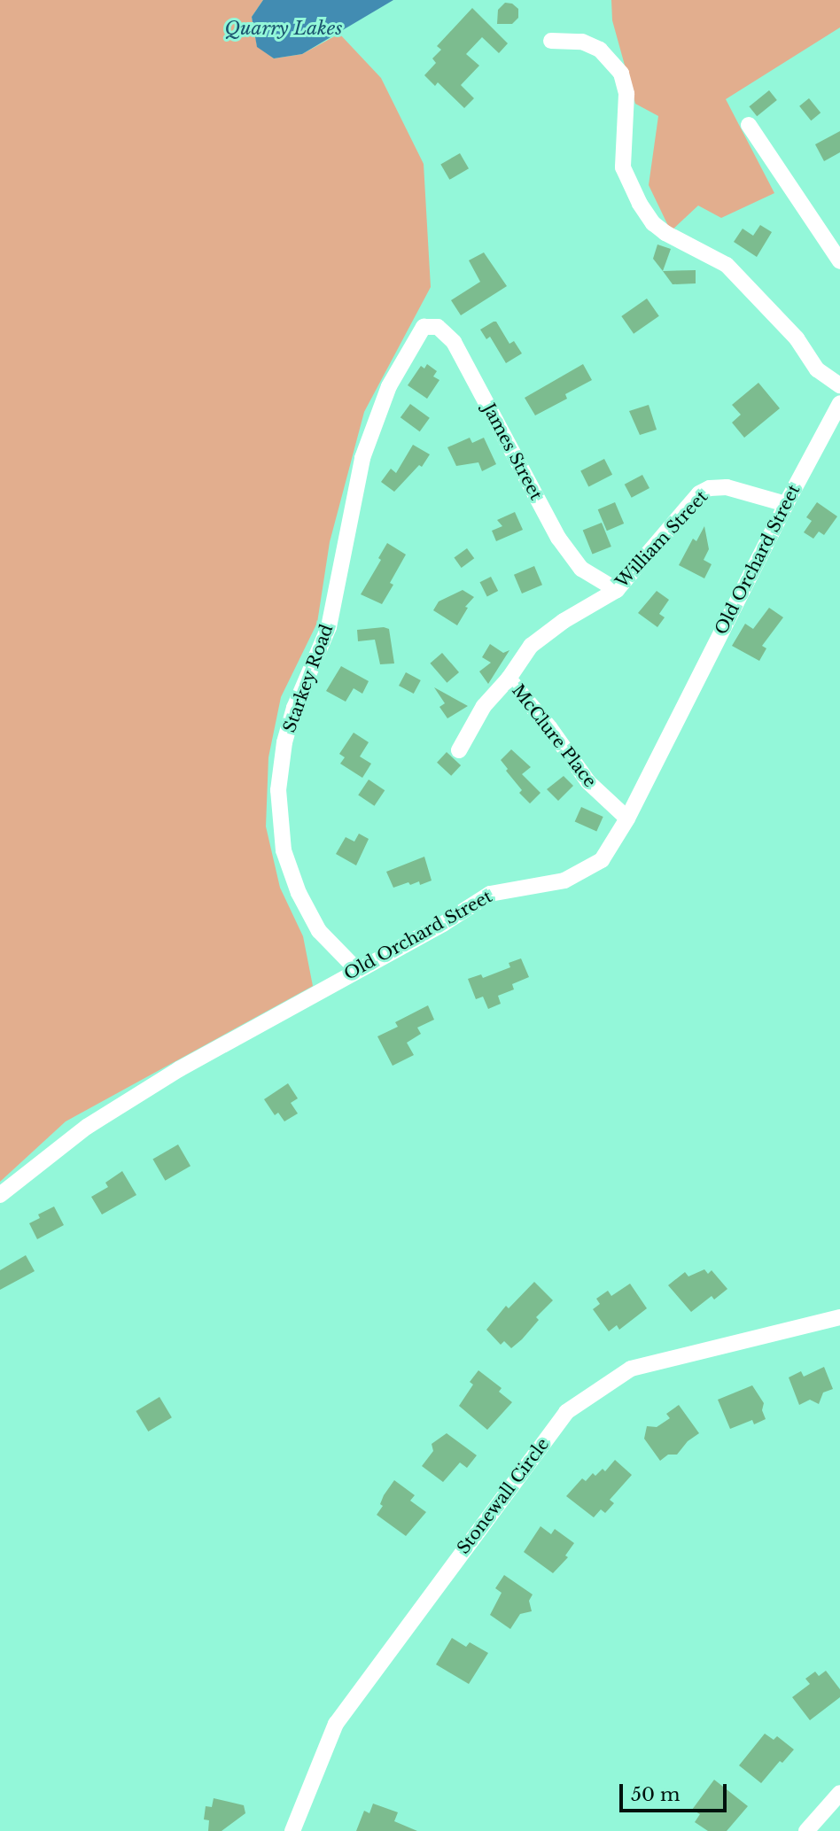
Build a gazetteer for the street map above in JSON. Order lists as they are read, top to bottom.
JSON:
{
  "streets": {
    "street": [
      "James Street",
      "William Street",
      "Old Orchard Street",
      "Starkey Road",
      "McClure Place",
      "Stonewall Circle"
    ]
  },
  "crossings": [
    ["James Street", "William Street"],
    ["James Street", "Starkey Road"],
    ["William Street", "Old Orchard Street"],
    ["William Street", "McClure Place"],
    ["Old Orchard Street", "Starkey Road"],
    ["Old Orchard Street", "McClure Place"]
  ],
  "water": ["Quarry Lakes"],
  "scale_bar": "50 m"
}
